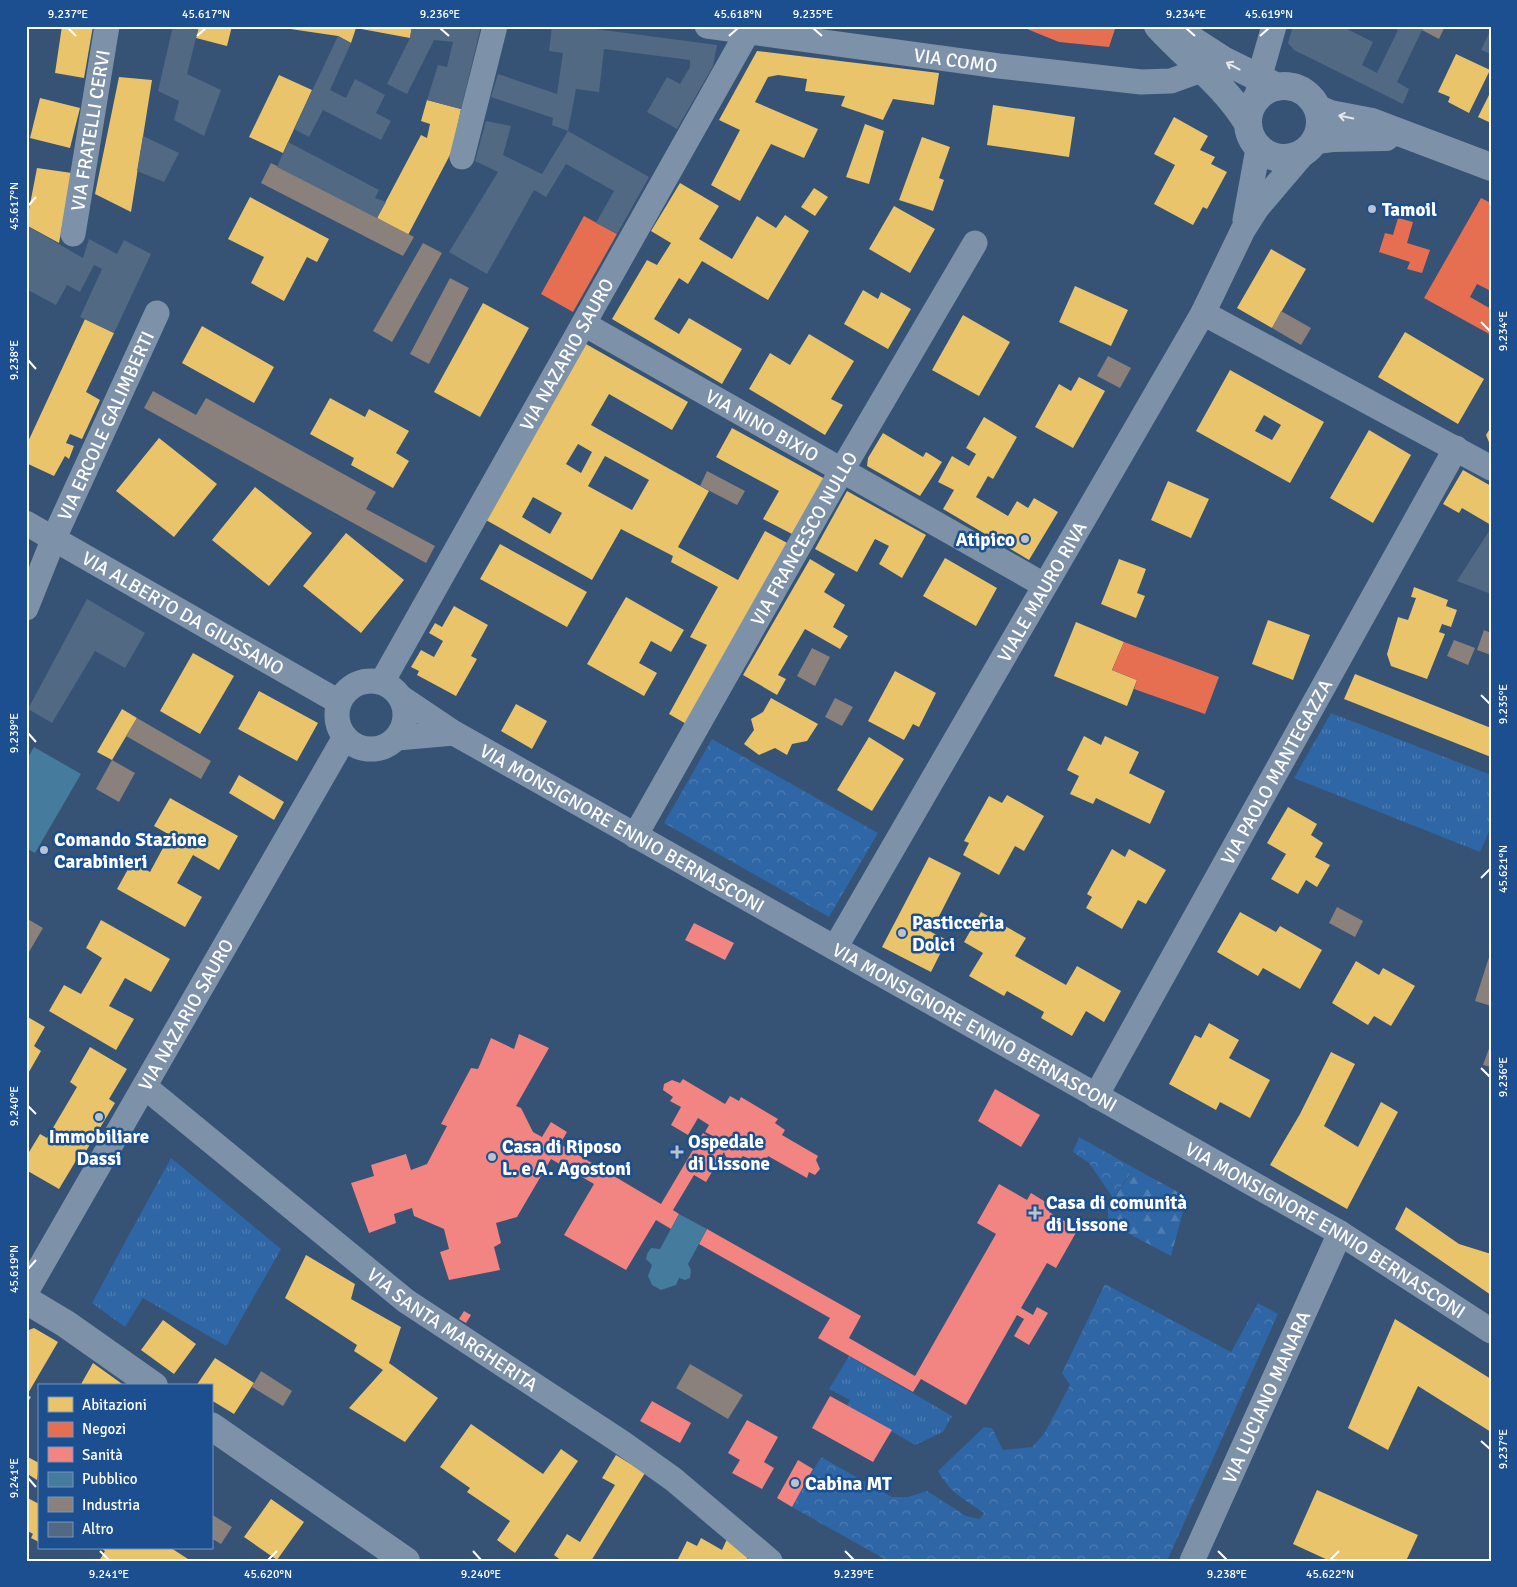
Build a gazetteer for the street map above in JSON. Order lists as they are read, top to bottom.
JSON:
{
  "streets": {
    "street": [
      "VIA COMO",
      "VIA FRATELLI CERVI",
      "VIA NAZARIO SAURO",
      "VIA NINO BIXIO",
      "VIA ERCOLE GALIMBERTI",
      "VIA FRANCESCO NULLO",
      "VIALE MAURO RIVA",
      "VIA ALBERTO DA GIUSSANO",
      "VIA PAOLO MANTEGAZZA",
      "VIA MONSIGNORE ENNIO BERNASCONI",
      "VIA SANTA MARGHERITA",
      "VIA LUCIANO MANARA"
    ]
  },
  "crossings": [
    ["VIA COMO", "VIA NAZARIO SAURO"],
    ["VIA NAZARIO SAURO", "VIA NINO BIXIO"],
    ["VIA NAZARIO SAURO", "VIA ALBERTO DA GIUSSANO"],
    ["VIA NAZARIO SAURO", "VIA MONSIGNORE ENNIO BERNASCONI"],
    ["VIA NAZARIO SAURO", "VIA SANTA MARGHERITA"],
    ["VIA NINO BIXIO", "VIA FRANCESCO NULLO"],
    ["VIA NINO BIXIO", "VIALE MAURO RIVA"],
    ["VIA ERCOLE GALIMBERTI", "VIA ALBERTO DA GIUSSANO"],
    ["VIA FRANCESCO NULLO", "VIA MONSIGNORE ENNIO BERNASCONI"],
    ["VIALE MAURO RIVA", "VIA MONSIGNORE ENNIO BERNASCONI"],
    ["VIA ALBERTO DA GIUSSANO", "VIA MONSIGNORE ENNIO BERNASCONI"],
    ["VIA PAOLO MANTEGAZZA", "VIA MONSIGNORE ENNIO BERNASCONI"],
    ["VIA MONSIGNORE ENNIO BERNASCONI", "VIA LUCIANO MANARA"]
  ],
  "places": {
    "other": [
      "Tamoil",
      "Atipico",
      "Comando Stazione Carabinieri",
      "Pasticceria Dolci",
      "Immobiliare Dassi",
      "Casa di Riposo L. e A. Agostoni",
      "Cabina MT"
    ],
    "health": ["Ospedale di Lissone", "Casa di comunità di Lissone"]
  },
  "legend": [
    "Abitazioni",
    "Negozi",
    "Sanità",
    "Pubblico",
    "Industria",
    "Altro"
  ],
  "coordinates": [
    "9.237°E",
    "45.617°N",
    "9.236°E",
    "45.618°N",
    "9.235°E",
    "9.234°E",
    "45.619°N",
    "9.238°E",
    "9.239°E",
    "45.621°N",
    "9.240°E",
    "9.241°E",
    "45.620°N",
    "45.622°N"
  ]
}
